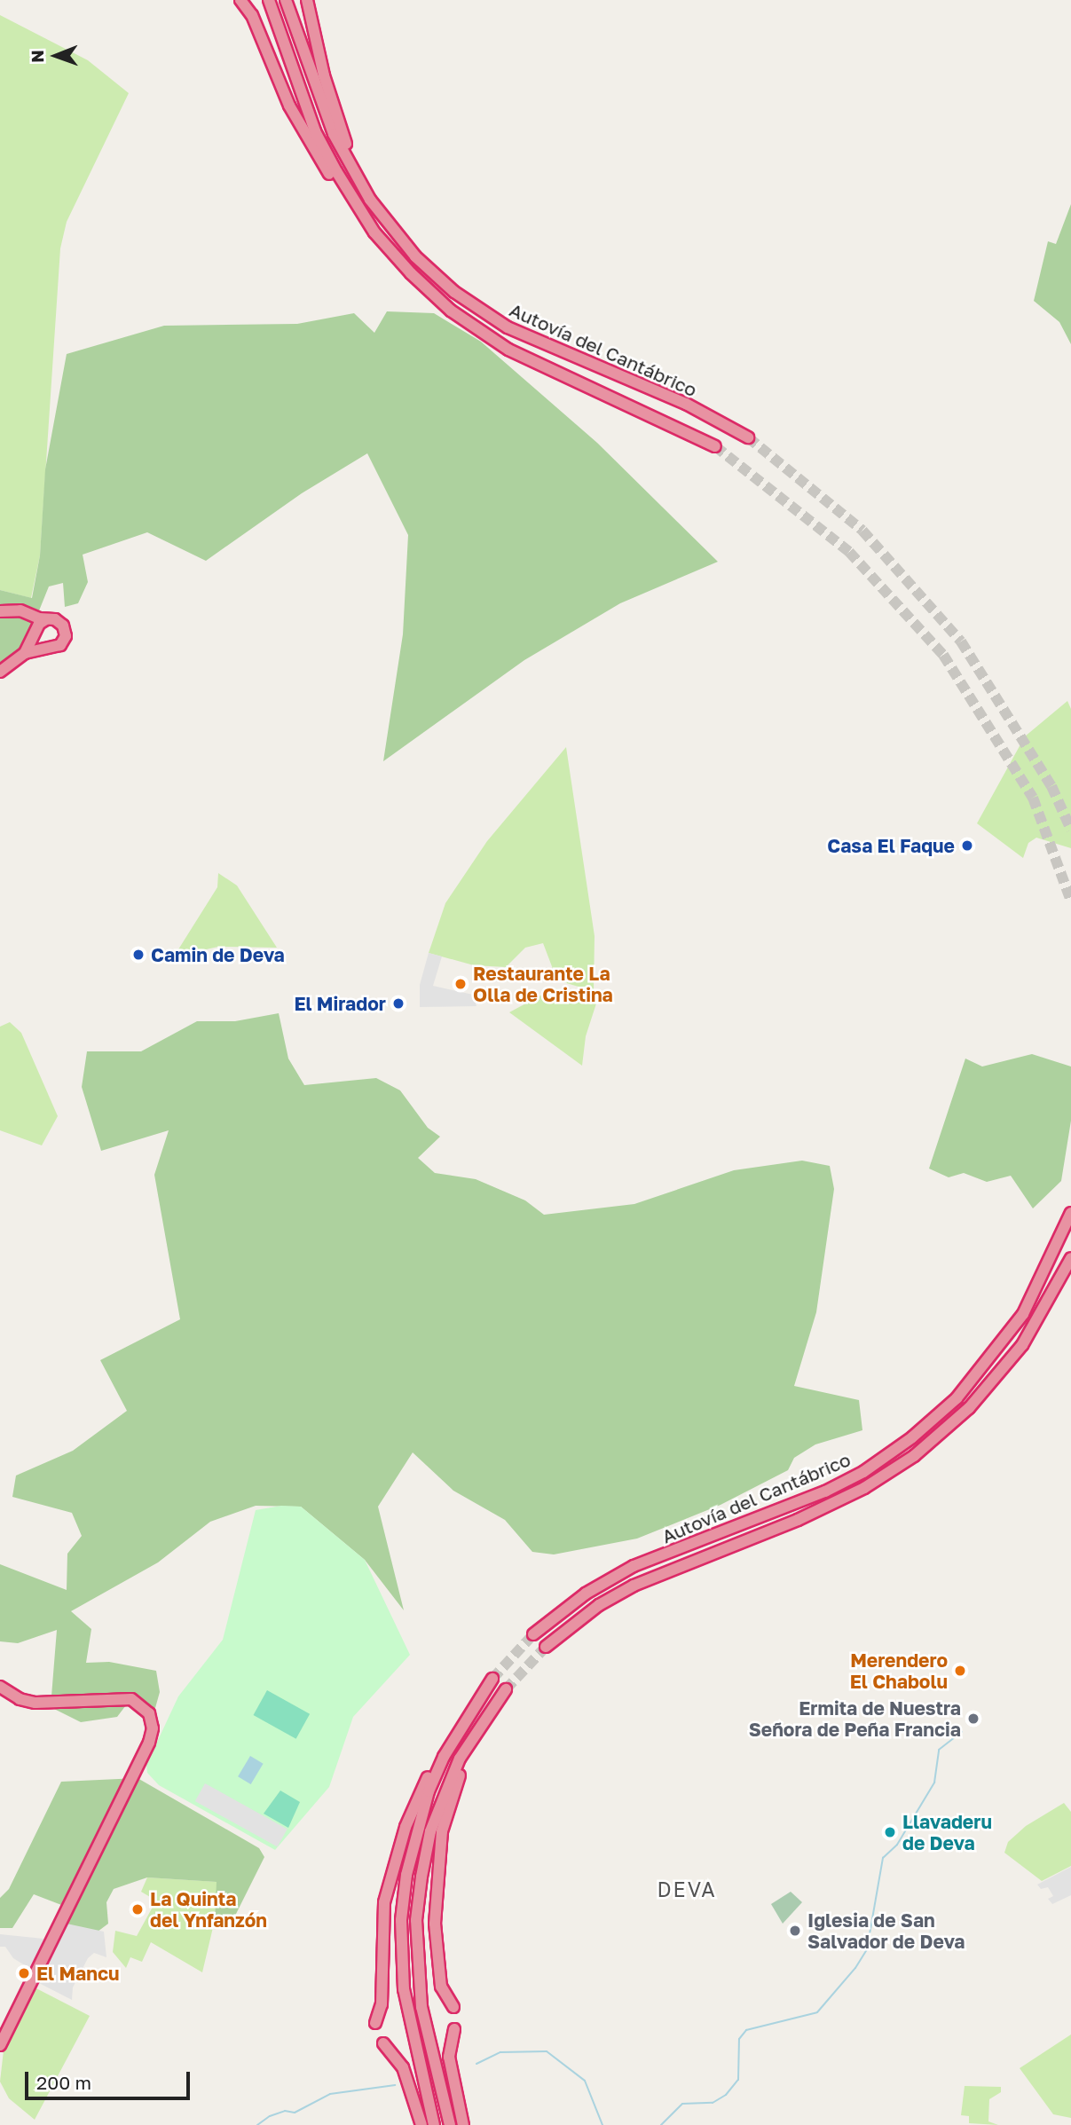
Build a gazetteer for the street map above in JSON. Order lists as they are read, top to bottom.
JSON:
{
  "streets": {
    "highway": ["Autovía del Cantábrico"]
  },
  "districts": ["DEVA"],
  "places": [
    "Casa El Faque",
    "Camin de Deva",
    "Restaurante La Olla de Cristina",
    "El Mirador",
    "Merendero El Chabolu",
    "Ermita de Nuestra Señora de Peña Francia",
    "Llavaderu de Deva",
    "La Quinta del Ynfanzón",
    "Iglesia de San Salvador de Deva",
    "El Mancu"
  ],
  "scale_bar": "200 m",
  "north": "left"
}
